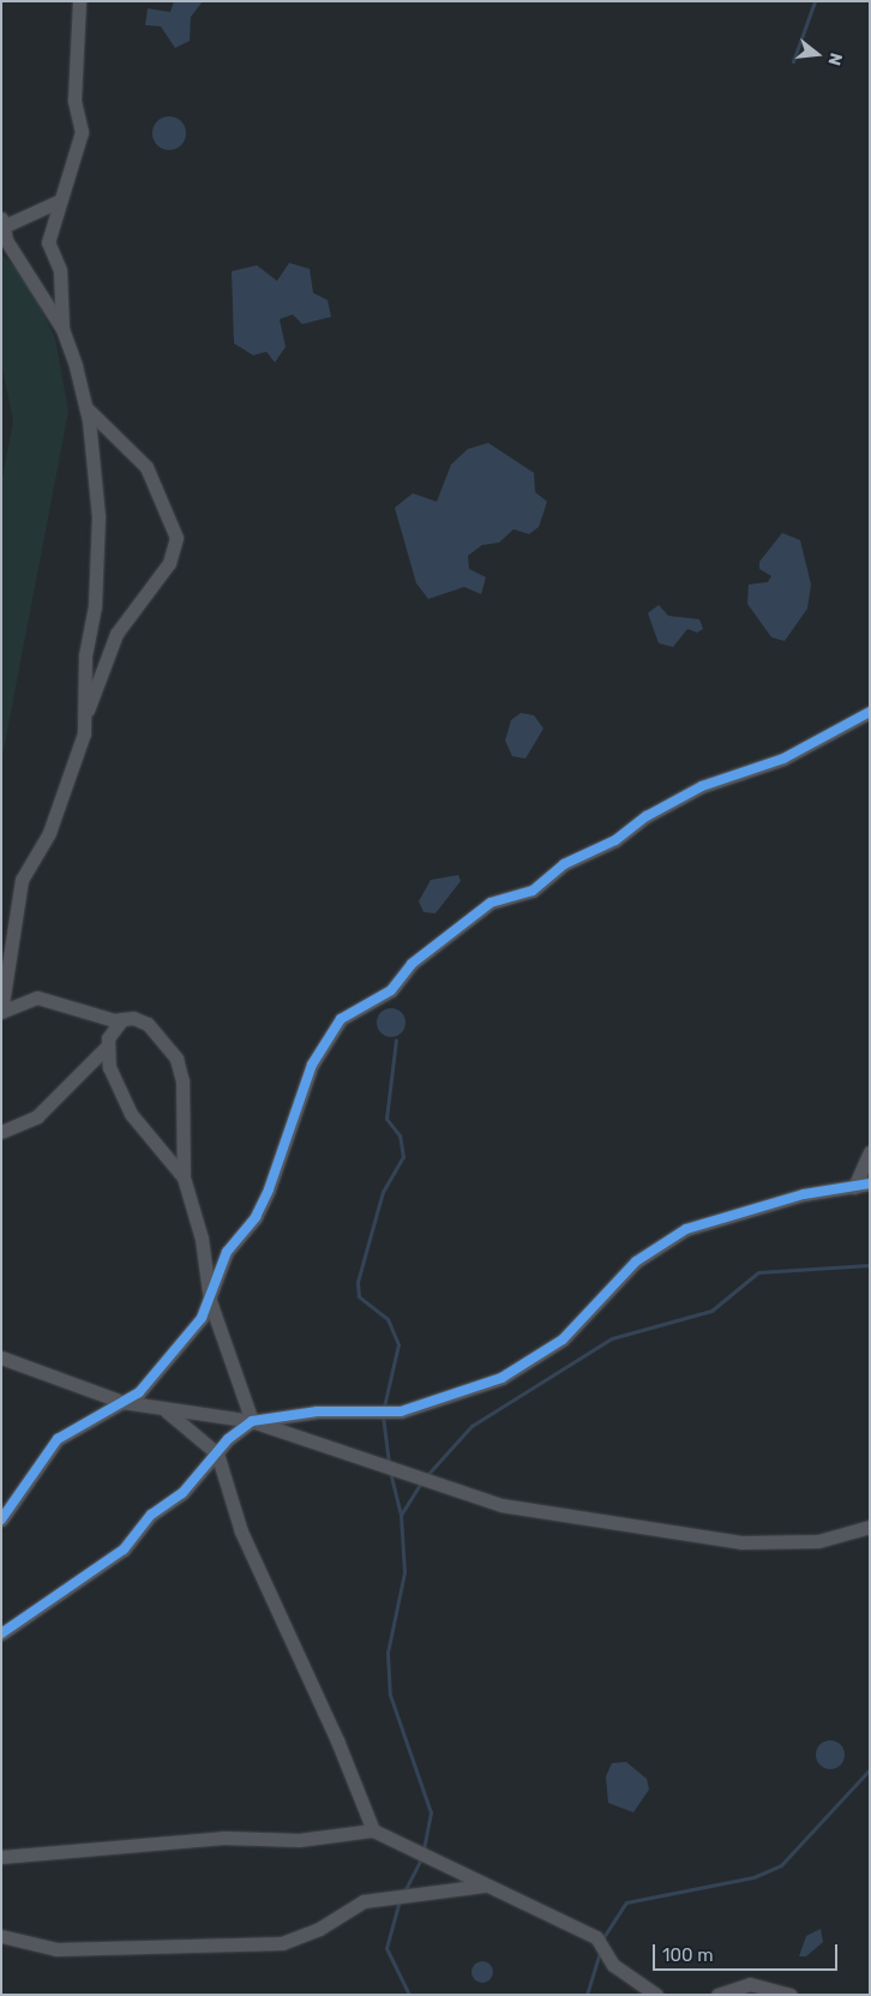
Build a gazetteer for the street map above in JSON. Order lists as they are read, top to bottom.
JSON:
{
  "scale_bar": "100 m",
  "north": "right"
}
